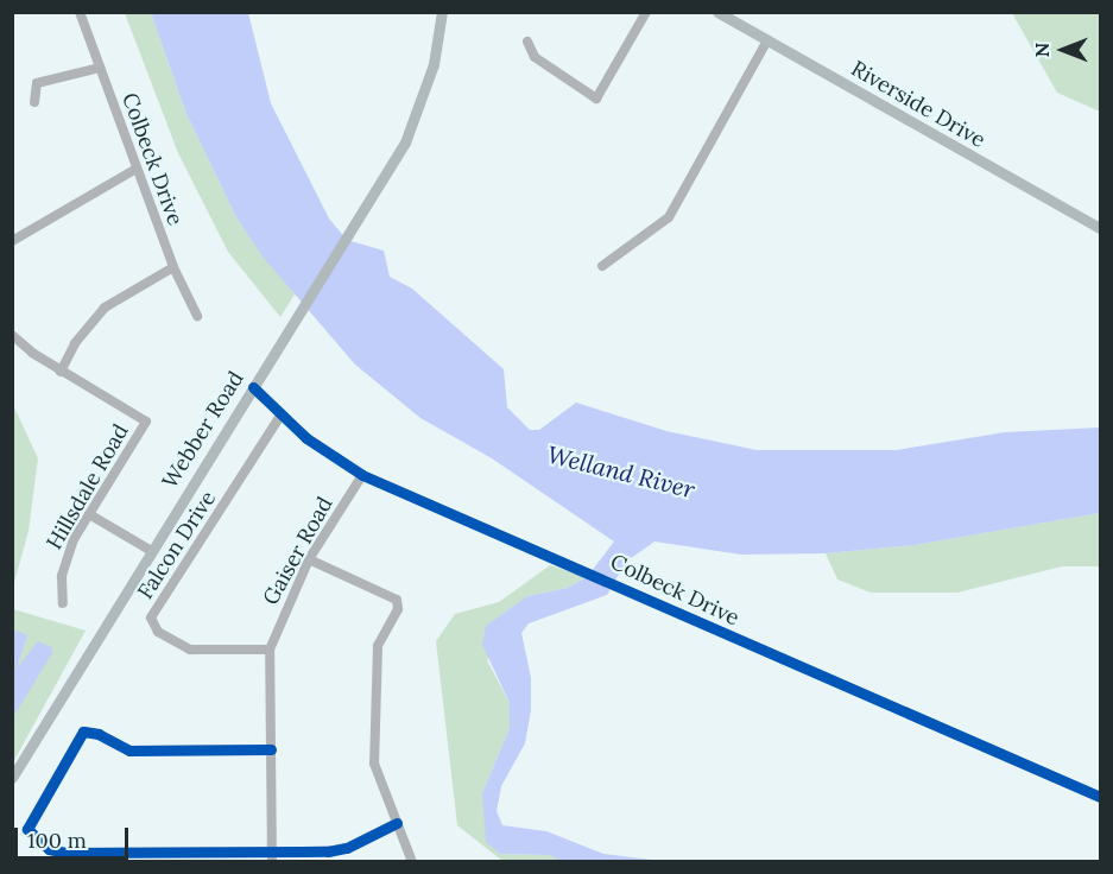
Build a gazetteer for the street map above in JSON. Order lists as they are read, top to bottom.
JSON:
{
  "streets": {
    "main road": ["Riverside Drive", "Webber Road"],
    "street": [
      "Colbeck Drive",
      "Hillsdale Road",
      "Falcon Drive",
      "Gaiser Road"
    ]
  },
  "crossings": [
    ["Colbeck Drive", "Webber Road"],
    ["Colbeck Drive", "Falcon Drive"],
    ["Colbeck Drive", "Gaiser Road"],
    ["Falcon Drive", "Gaiser Road"]
  ],
  "water": ["Welland River"],
  "scale_bar": "100 m",
  "north": "left"
}
